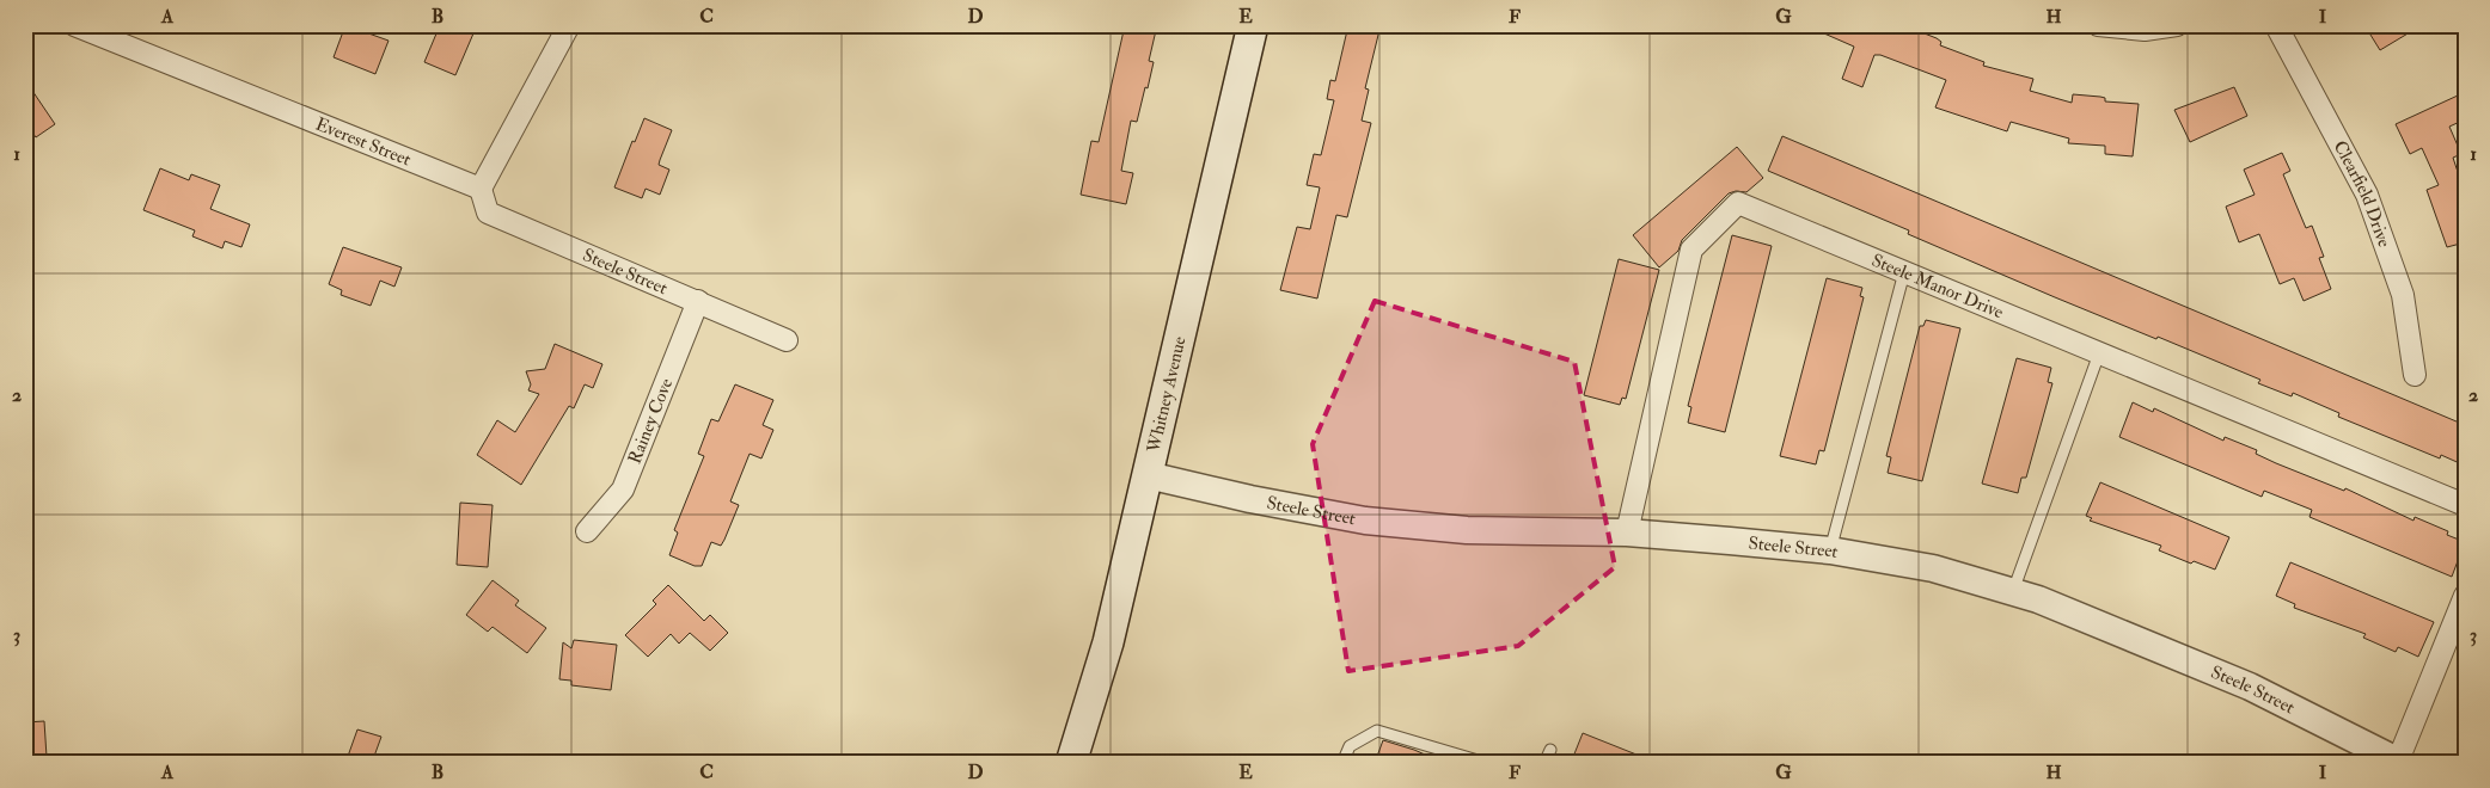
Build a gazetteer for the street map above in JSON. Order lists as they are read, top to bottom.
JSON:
{
  "streets": {
    "main road": ["Whitney Avenue"],
    "street": [
      "Everest Street",
      "Clearfield Drive",
      "Steele Street",
      "Steele Manor Drive",
      "Rainey Cove"
    ]
  },
  "crossings": [
    ["Everest Street", "Steele Street"],
    ["Steele Street", "Steele Manor Drive"],
    ["Steele Street", "Whitney Avenue"],
    ["Steele Street", "Rainey Cove"]
  ],
  "grid": {
    "columns": [
      "A",
      "B",
      "C",
      "D",
      "E",
      "F",
      "G",
      "H",
      "I"
    ],
    "rows": ["1", "2", "3"]
  }
}
